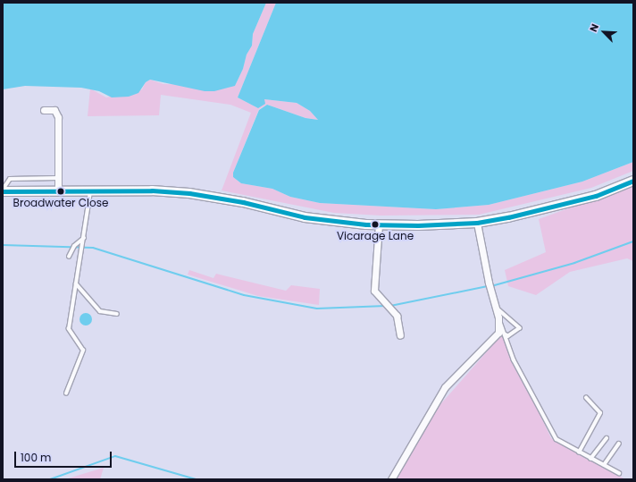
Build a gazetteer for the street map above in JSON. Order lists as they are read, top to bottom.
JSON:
{
  "places": ["Broadwater Close", "Vicarage Lane"],
  "scale_bar": "100 m",
  "north": "top left"
}
